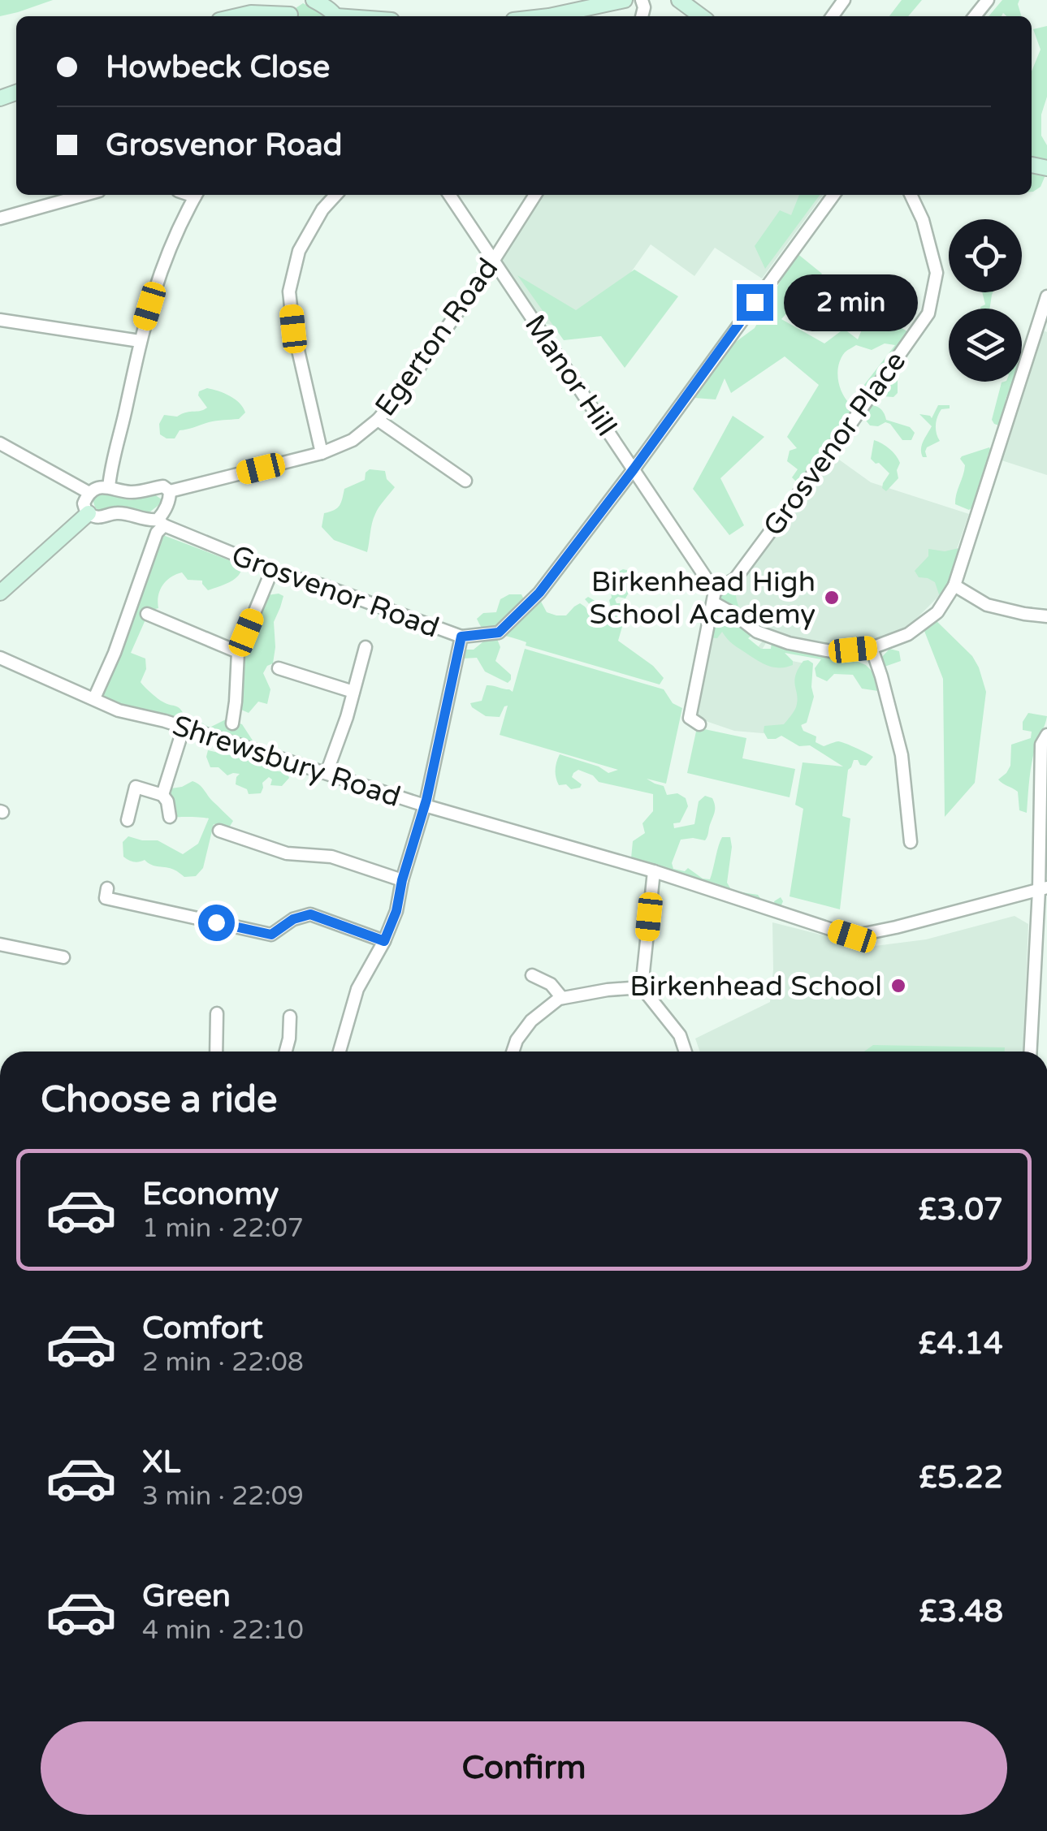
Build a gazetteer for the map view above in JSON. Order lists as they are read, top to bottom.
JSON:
{
  "streets": {
    "street": [
      "Egerton Road",
      "Manor Hill",
      "Grosvenor Place",
      "Grosvenor Road",
      "Shrewsbury Road"
    ]
  },
  "crossings": [
    ["Egerton Road", "Manor Hill"],
    ["Manor Hill", "Grosvenor Place"],
    ["Manor Hill", "Grosvenor Road"]
  ],
  "places": ["Birkenhead High School Academy", "Birkenhead School"],
  "page": {
    "banner": ["Howbeck Close", "Grosvenor Road"],
    "bubble": "2 min",
    "heading": "Choose a ride",
    "list": [
      {
        "name": "Economy",
        "note": "1 min · 22:07",
        "value": "£3.07"
      },
      {
        "name": "Comfort",
        "note": "2 min · 22:08",
        "value": "£4.14"
      },
      {
        "name": "XL",
        "note": "3 min · 22:09",
        "value": "£5.22"
      },
      {
        "name": "Green",
        "note": "4 min · 22:10",
        "value": "£3.48"
      }
    ],
    "buttons": "Confirm"
  }
}
